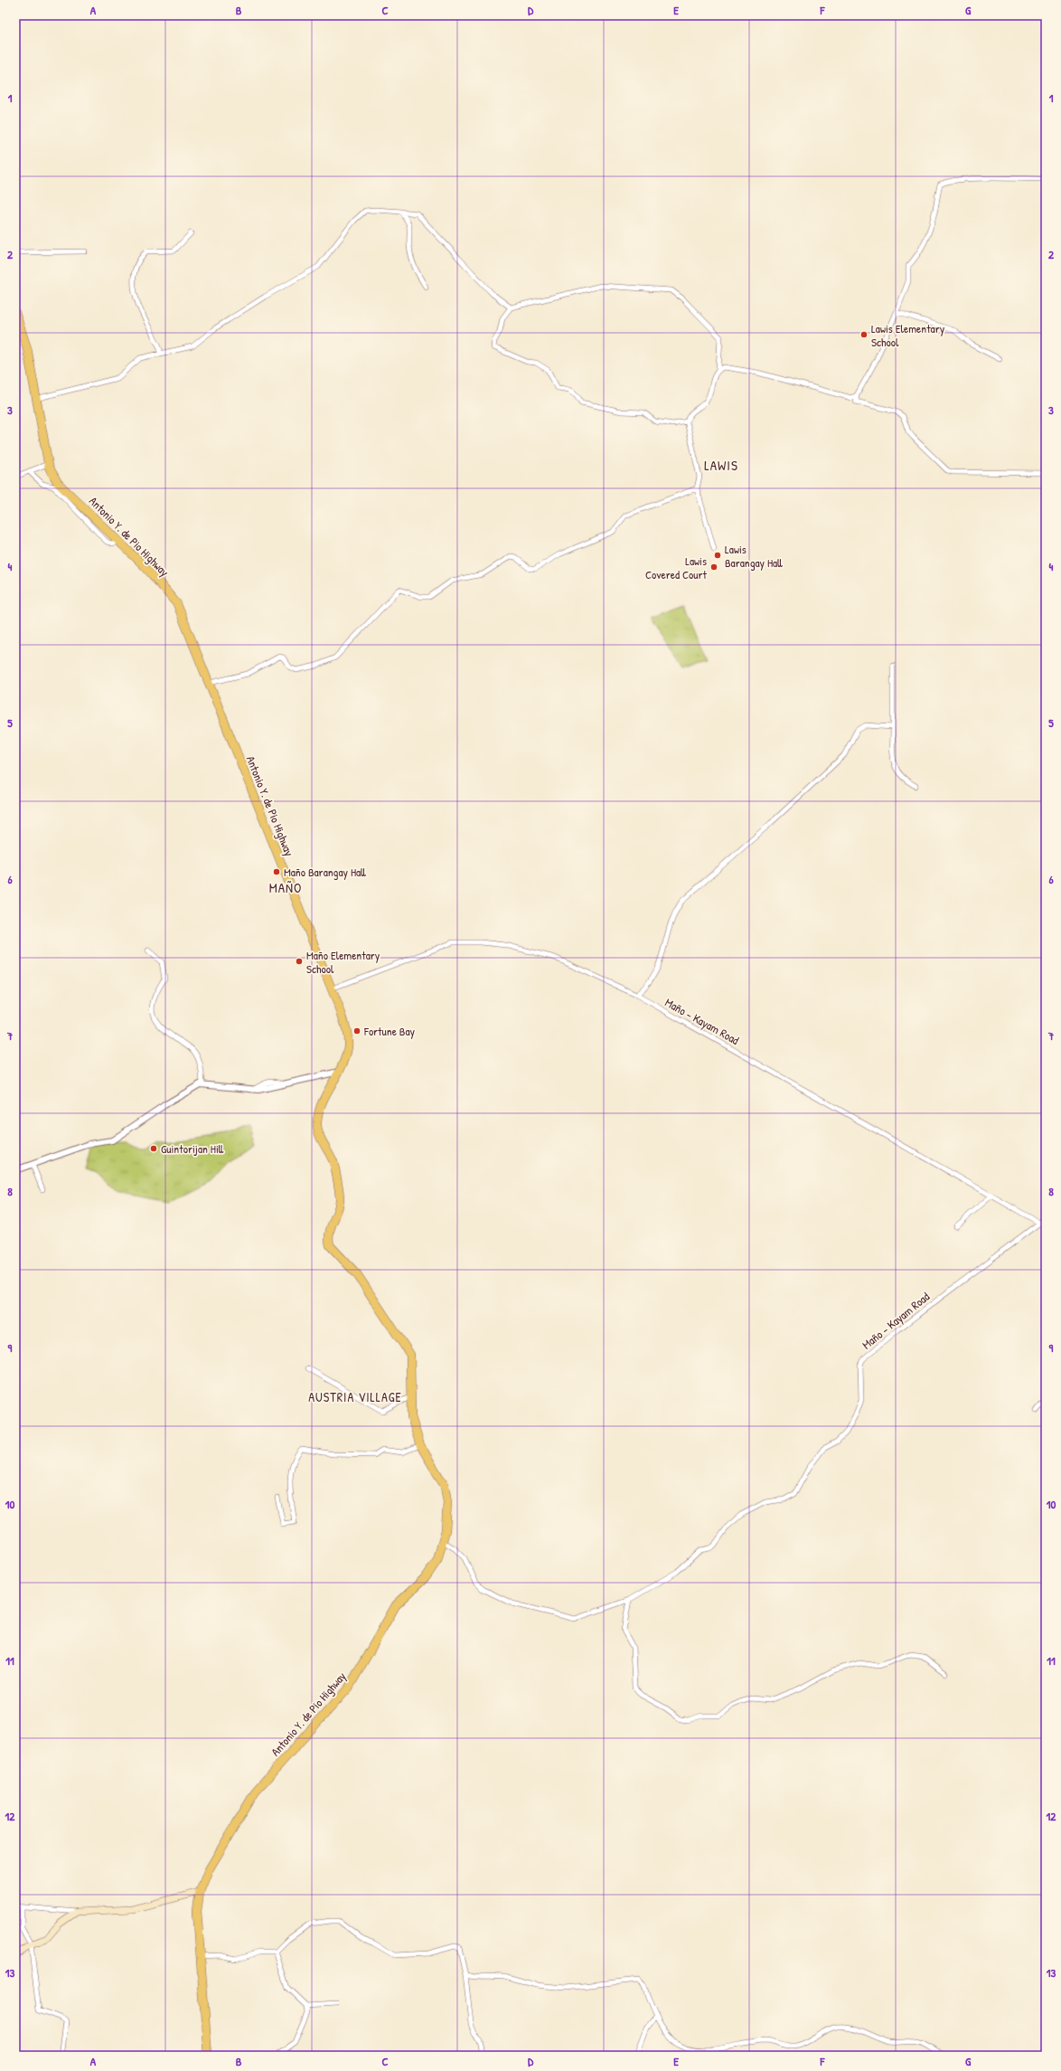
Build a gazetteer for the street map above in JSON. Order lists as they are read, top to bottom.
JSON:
{
  "streets": {
    "highway": ["Antonio Y. de Pio Highway"],
    "street": ["Maño - Kayam Road"]
  },
  "crossings": [
    ["Antonio Y. de Pio Highway", "Maño - Kayam Road"]
  ],
  "districts": ["LAWIS", "MAÑO", "AUSTRIA VILLAGE"],
  "places": [
    "Lawis Elementary School",
    "Lawis Barangay Hall",
    "Lawis Covered Court",
    "Maño Barangay Hall",
    "Maño Elementary School",
    "Fortune Bay",
    "Guintorijan Hill"
  ],
  "grid": {
    "columns": [
      "A",
      "B",
      "C",
      "D",
      "E",
      "F",
      "G"
    ],
    "rows": [
      "1",
      "2",
      "3",
      "4",
      "5",
      "6",
      "7",
      "8",
      "9",
      "10",
      "11",
      "12",
      "13"
    ]
  }
}
